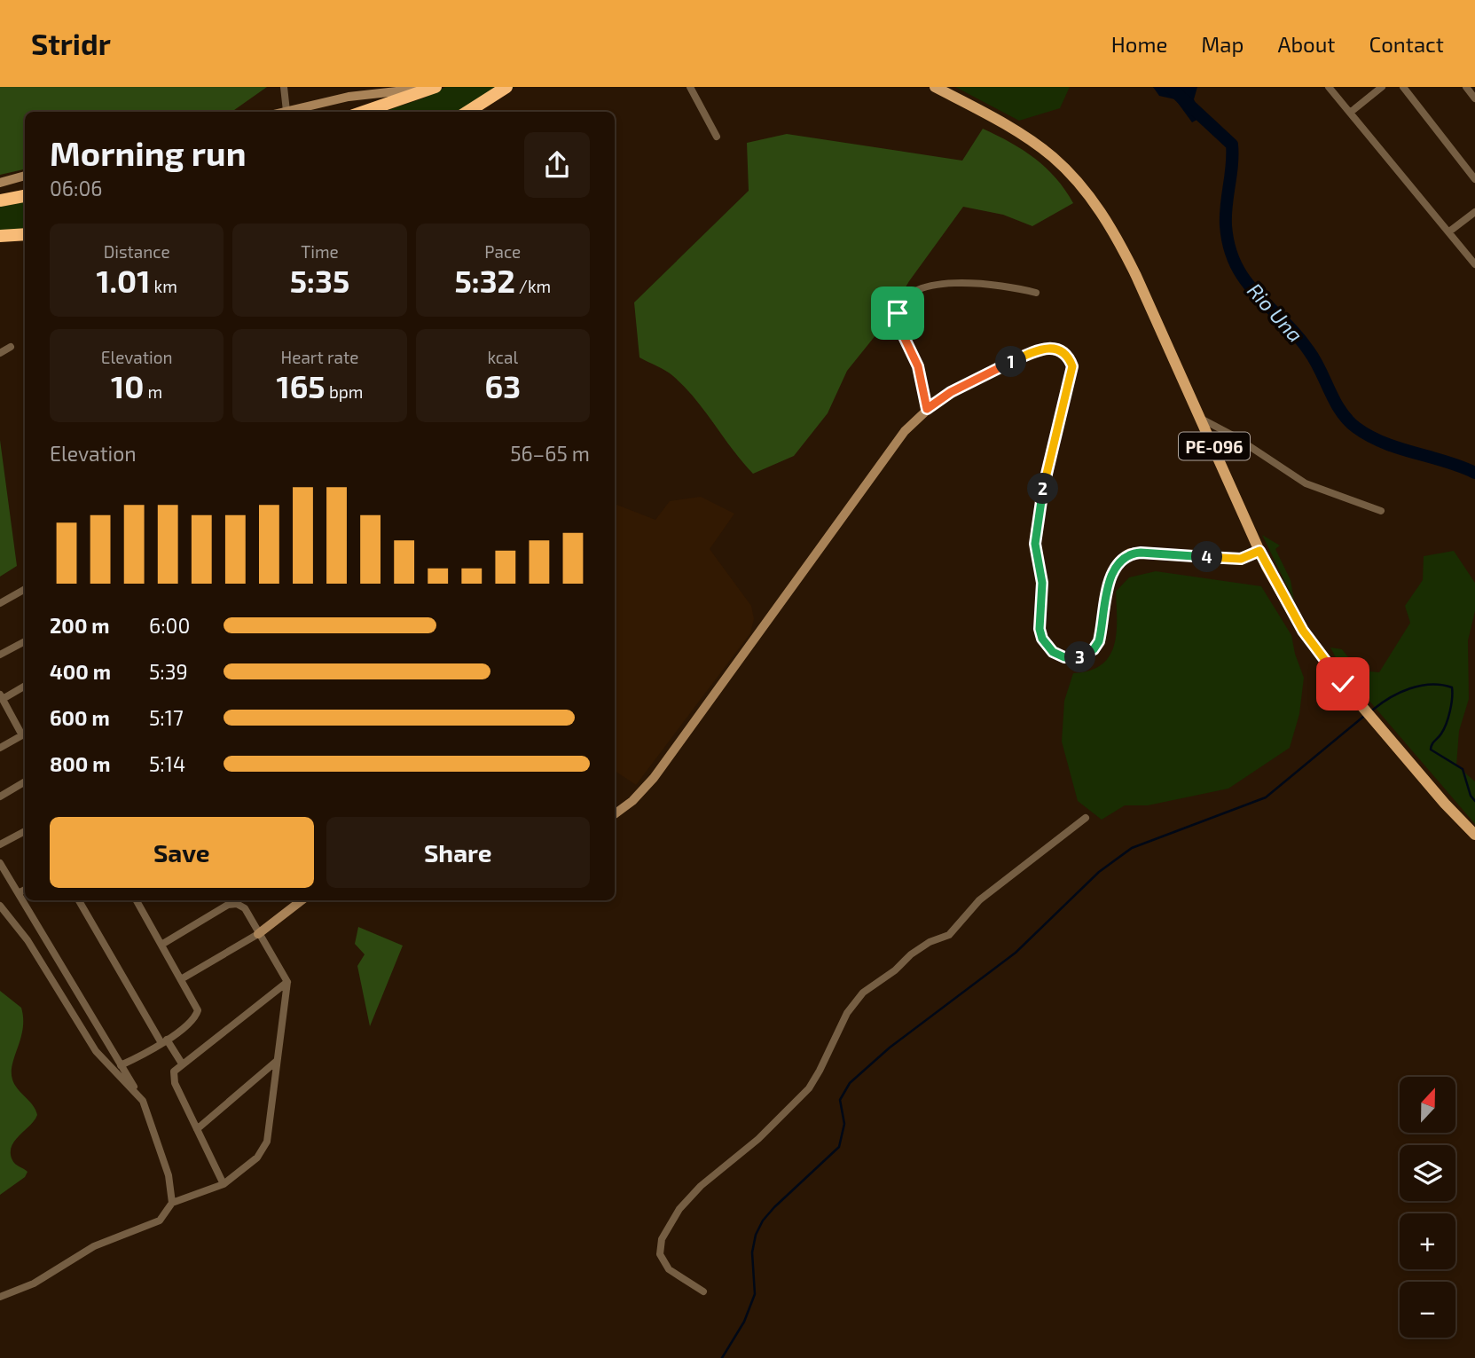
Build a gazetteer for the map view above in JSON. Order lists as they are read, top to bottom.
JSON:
{
  "streets": {
    "main road": ["PE-096"]
  },
  "water": ["Rio Una"],
  "north": "top",
  "page": {
    "header": "Stridr",
    "nav": [
      "Home",
      "Map",
      "About",
      "Contact"
    ],
    "heading": ["Morning run", "06:06"],
    "stats": [
      ["Distance", "1.01 km"],
      ["Time", "5:35"],
      ["Pace", "5:32 /km"],
      ["Elevation", "10 m"],
      ["Heart rate", "165 bpm"],
      ["kcal", "63"]
    ],
    "pins": [
      "1",
      "2",
      "4",
      "3"
    ],
    "chart": ["Elevation", "56–65 m"],
    "list": [
      {
        "name": "200 m",
        "note": "6:00"
      },
      {
        "name": "400 m",
        "note": "5:39"
      },
      {
        "name": "600 m",
        "note": "5:17"
      },
      {
        "name": "800 m",
        "note": "5:14"
      }
    ],
    "buttons": ["Save", "Share"],
    "map_buttons": ["+", "−"]
  }
}
